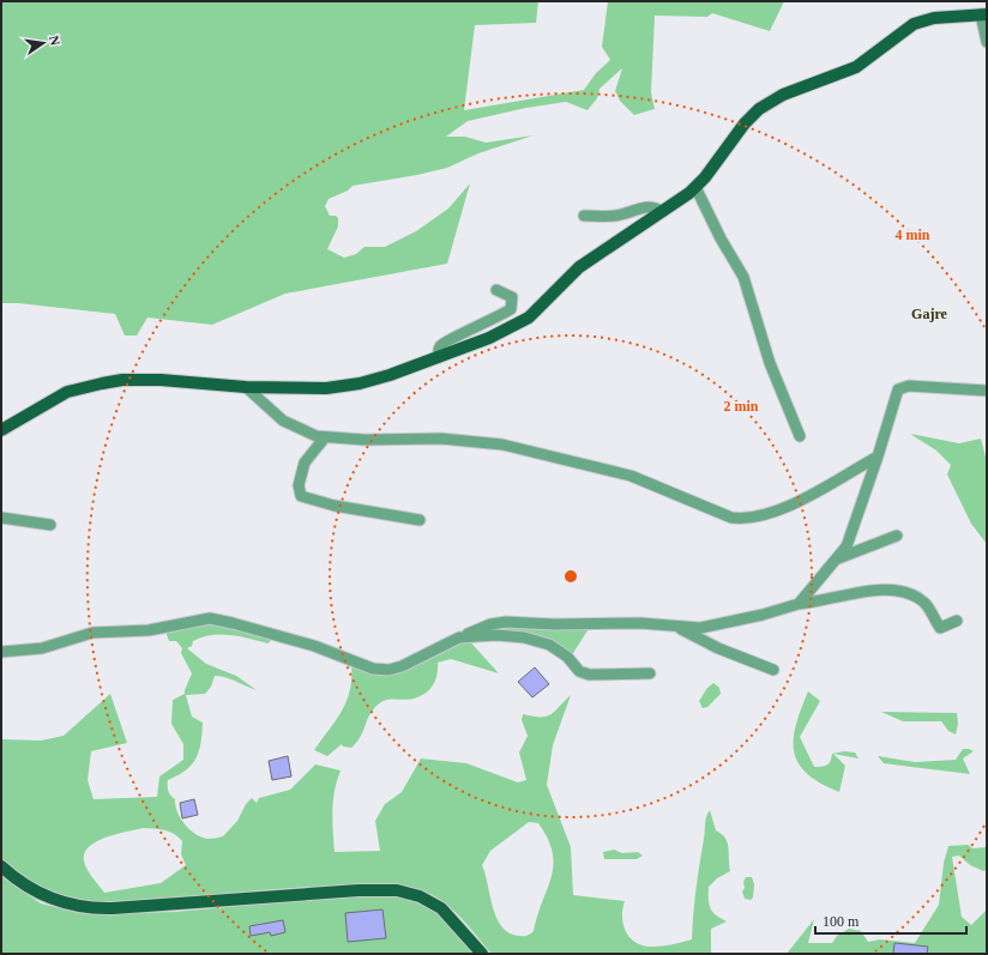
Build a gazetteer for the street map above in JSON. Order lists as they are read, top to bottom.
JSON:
{
  "districts": ["Gajre"],
  "scale_bar": "100 m",
  "north": "right",
  "rings": ["4 min", "2 min"]
}
